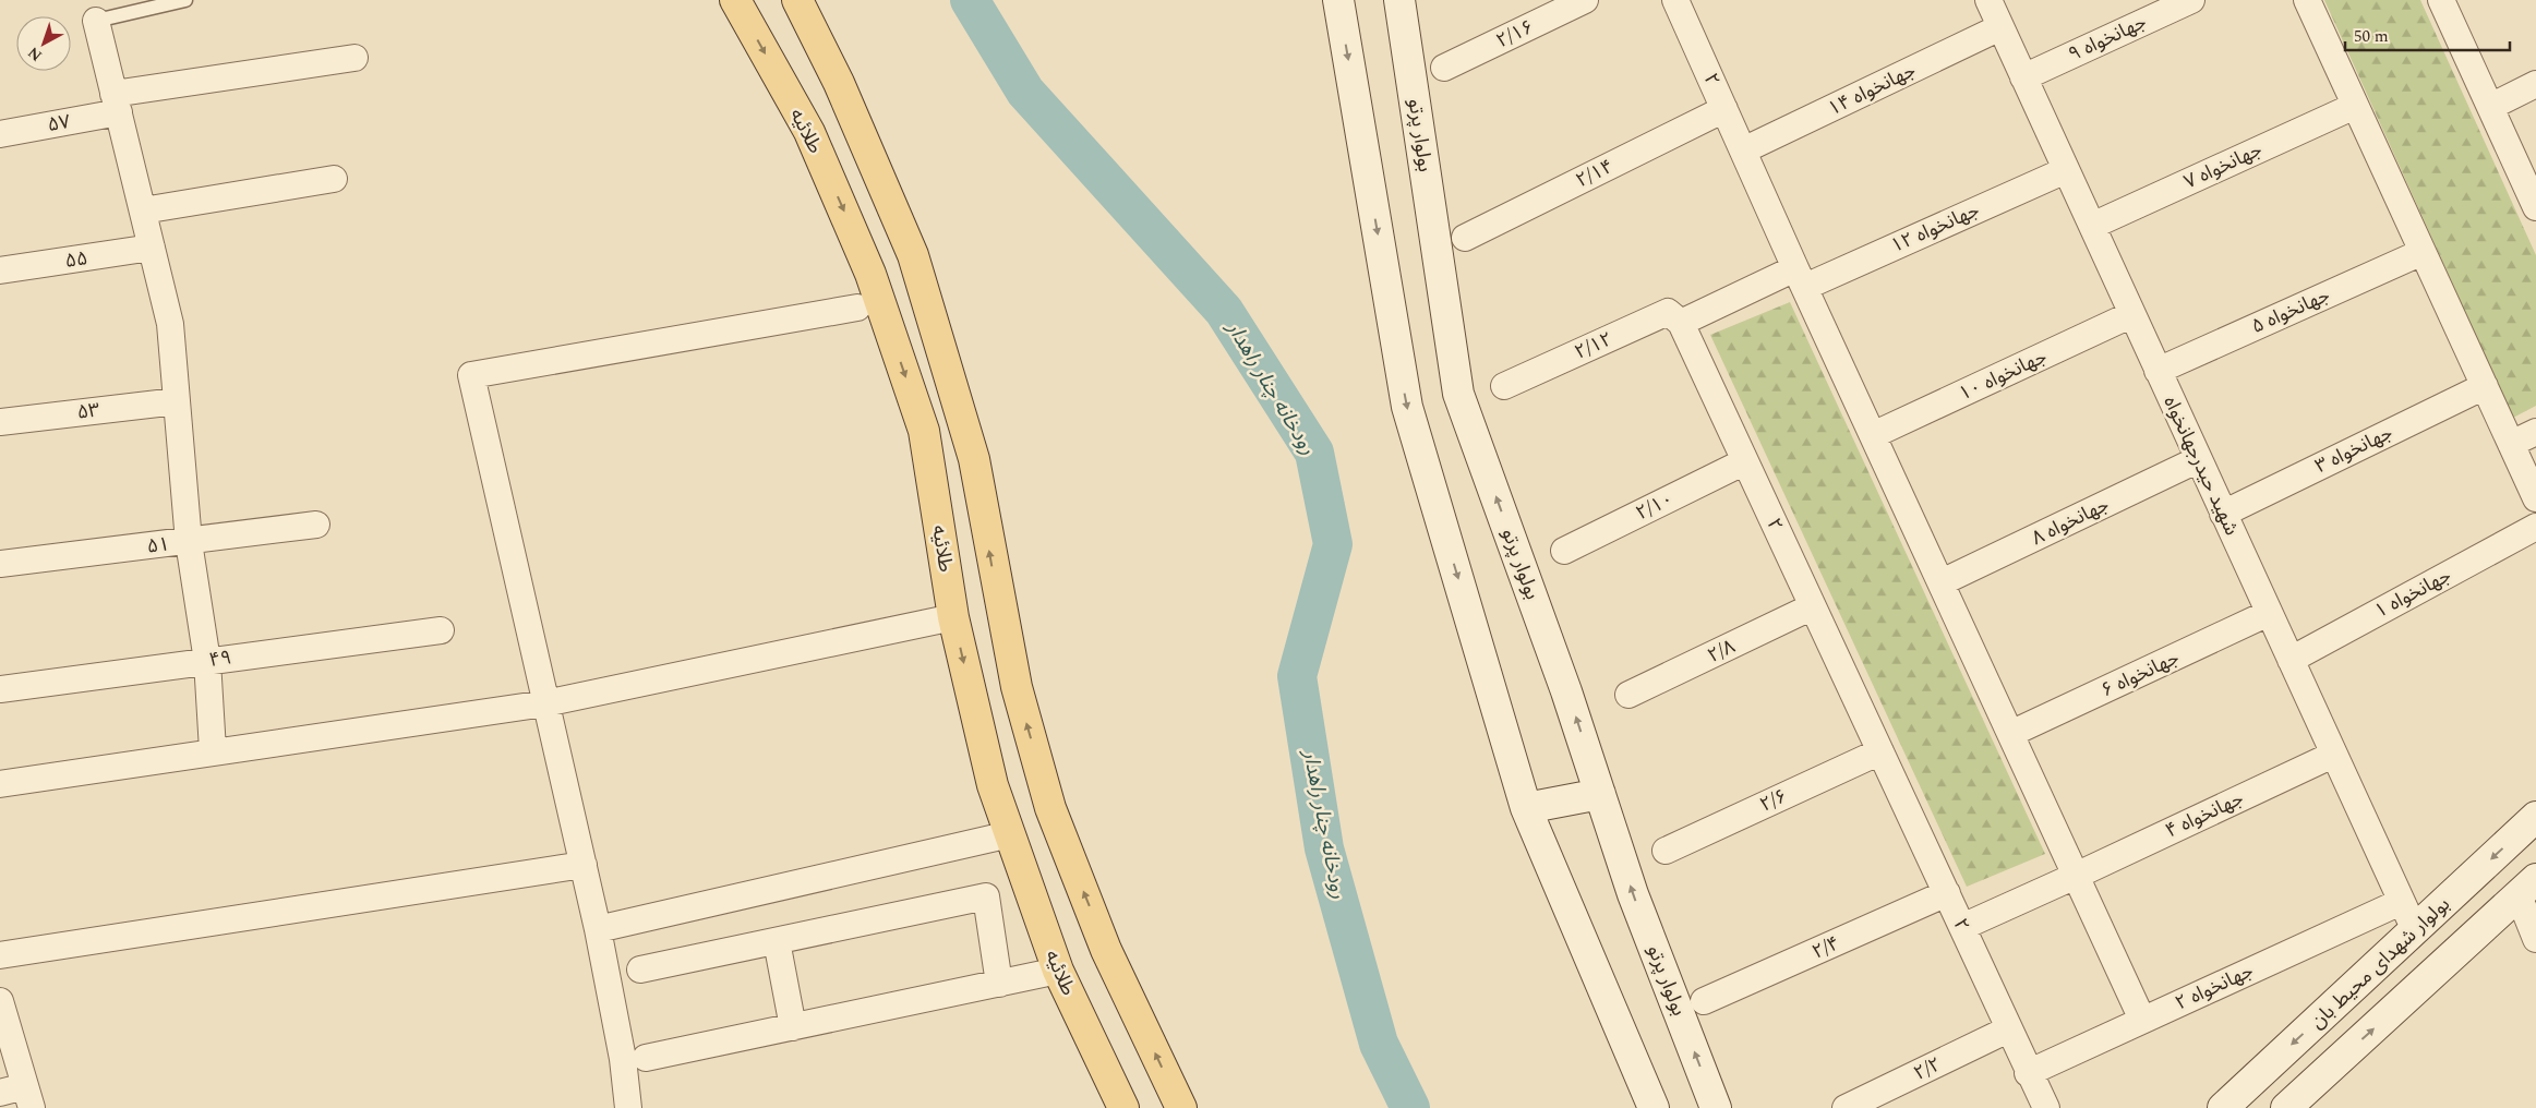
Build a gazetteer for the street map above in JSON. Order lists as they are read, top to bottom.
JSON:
{
  "streets": {
    "main road": ["طلائیه", "بولوار پرتو", "بولوار شهدای محیط بان"],
    "street": [
      "۲/۱۶",
      "جهانخواه ۹",
      "۲",
      "جهانخواه ۱۴",
      "۵۷",
      "جهانخواه ۷",
      "۲/۱۴",
      "جهانخواه ۱۲",
      "۵۵",
      "جهانخواه ۵",
      "۲/۱۲",
      "جهانخواه ۱۰",
      "۵۳",
      "جهانخواه ۳",
      "شهید حیدرجهانخواه",
      "۲/۱۰",
      "جهانخواه ۸",
      "۵۱",
      "جهانخواه ۱",
      "۲/۸",
      "۴۹",
      "جهانخواه ۶",
      "۲/۶",
      "جهانخواه ۴",
      "۲/۴",
      "جهانخواه ۲",
      "۲/۲"
    ]
  },
  "crossings": [
    ["جهانخواه ۹", "شهید حیدرجهانخواه"],
    ["۲", "جهانخواه ۱۴"],
    ["۲", "۲/۱۴"],
    ["۲", "جهانخواه ۱۲"],
    ["۲", "۲/۱۲"],
    ["۲", "جهانخواه ۱۰"],
    ["۲", "۲/۱۰"],
    ["۲", "جهانخواه ۸"],
    ["۲", "۲/۸"],
    ["۲", "جهانخواه ۶"],
    ["۲", "۲/۶"],
    ["۲", "جهانخواه ۴"],
    ["۲", "۲/۴"],
    ["۲", "جهانخواه ۲"],
    ["۲", "۲/۲"],
    ["جهانخواه ۱۴", "شهید حیدرجهانخواه"],
    ["جهانخواه ۷", "شهید حیدرجهانخواه"],
    ["جهانخواه ۱۲", "شهید حیدرجهانخواه"],
    ["جهانخواه ۵", "شهید حیدرجهانخواه"],
    ["جهانخواه ۱۰", "شهید حیدرجهانخواه"],
    ["جهانخواه ۳", "شهید حیدرجهانخواه"],
    ["شهید حیدرجهانخواه", "جهانخواه ۸"],
    ["شهید حیدرجهانخواه", "جهانخواه ۱"],
    ["شهید حیدرجهانخواه", "جهانخواه ۶"],
    ["شهید حیدرجهانخواه", "جهانخواه ۴"],
    ["شهید حیدرجهانخواه", "بولوار شهدای محیط بان"],
    ["شهید حیدرجهانخواه", "جهانخواه ۲"]
  ],
  "water": ["رودخانه چنار راهدار"],
  "scale_bar": "50 m",
  "north": "bottom left"
}
